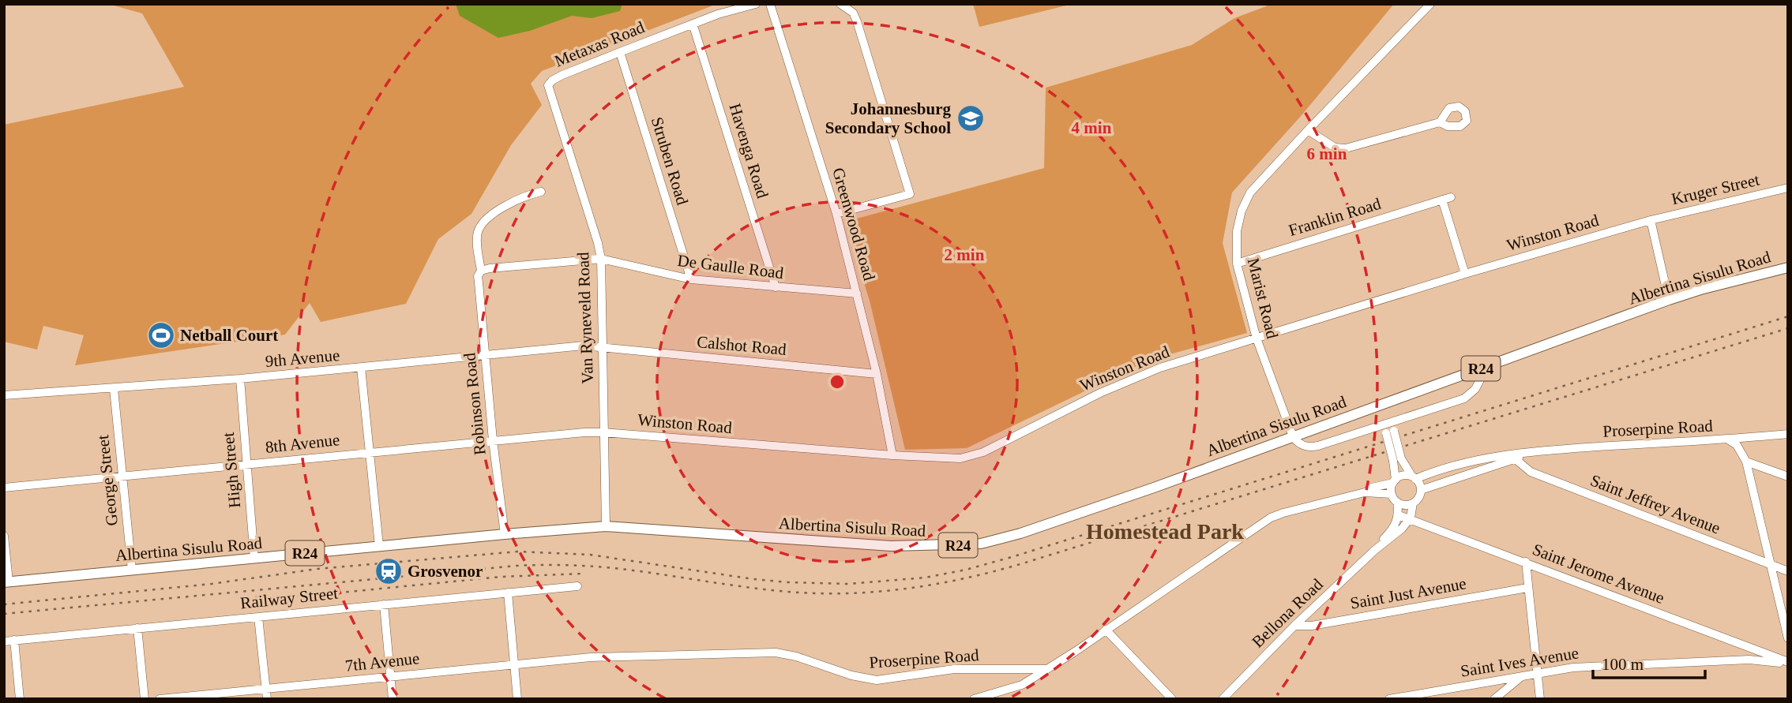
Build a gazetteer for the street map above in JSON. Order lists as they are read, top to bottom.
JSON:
{
  "streets": {
    "main road": ["Albertina Sisulu Road", "R24"],
    "street": [
      "Metaxas Road",
      "Havenga Road",
      "Struben Road",
      "Kruger Street",
      "Franklin Road",
      "Greenwood Road",
      "Winston Road",
      "De Gaulle Road",
      "Marist Road",
      "Van Ryneveld Road",
      "Calshot Road",
      "9th Avenue",
      "Robinson Road",
      "Proserpine Road",
      "8th Avenue",
      "High Street",
      "George Street",
      "Saint Jeffrey Avenue",
      "Saint Jerome Avenue",
      "Saint Just Avenue",
      "Railway Street",
      "Bellona Road",
      "7th Avenue",
      "Saint Ives Avenue"
    ]
  },
  "crossings": [
    ["Metaxas Road", "Havenga Road"],
    ["Metaxas Road", "Struben Road"],
    ["Metaxas Road", "Van Ryneveld Road"],
    ["Havenga Road", "De Gaulle Road"],
    ["Struben Road", "De Gaulle Road"],
    ["Kruger Street", "Winston Road"],
    ["Franklin Road", "Marist Road"],
    ["Greenwood Road", "Winston Road"],
    ["Greenwood Road", "De Gaulle Road"],
    ["Greenwood Road", "Calshot Road"],
    ["Winston Road", "Marist Road"],
    ["Winston Road", "Van Ryneveld Road"],
    ["Winston Road", "8th Avenue"],
    ["De Gaulle Road", "Van Ryneveld Road"],
    ["De Gaulle Road", "Robinson Road"],
    ["Albertina Sisulu Road", "Marist Road"],
    ["Albertina Sisulu Road", "Van Ryneveld Road"],
    ["Albertina Sisulu Road", "Robinson Road"],
    ["Albertina Sisulu Road", "High Street"],
    ["Albertina Sisulu Road", "George Street"],
    ["Van Ryneveld Road", "Calshot Road"],
    ["Van Ryneveld Road", "9th Avenue"],
    ["Van Ryneveld Road", "8th Avenue"],
    ["Calshot Road", "9th Avenue"],
    ["9th Avenue", "Robinson Road"],
    ["9th Avenue", "High Street"],
    ["9th Avenue", "George Street"],
    ["Robinson Road", "8th Avenue"],
    ["Proserpine Road", "Saint Jeffrey Avenue"],
    ["Proserpine Road", "7th Avenue"],
    ["8th Avenue", "High Street"],
    ["8th Avenue", "George Street"],
    ["Saint Jerome Avenue", "Bellona Road"],
    ["Saint Jerome Avenue", "Saint Ives Avenue"],
    ["Saint Just Avenue", "Bellona Road"]
  ],
  "districts": ["Homestead Park"],
  "places": {
    "school or university": ["Johannesburg Secondary School"],
    "sports": ["Netball Court"],
    "station": ["Grosvenor"]
  },
  "scale_bar": "100 m",
  "rings": ["4 min", "6 min", "2 min"]
}
